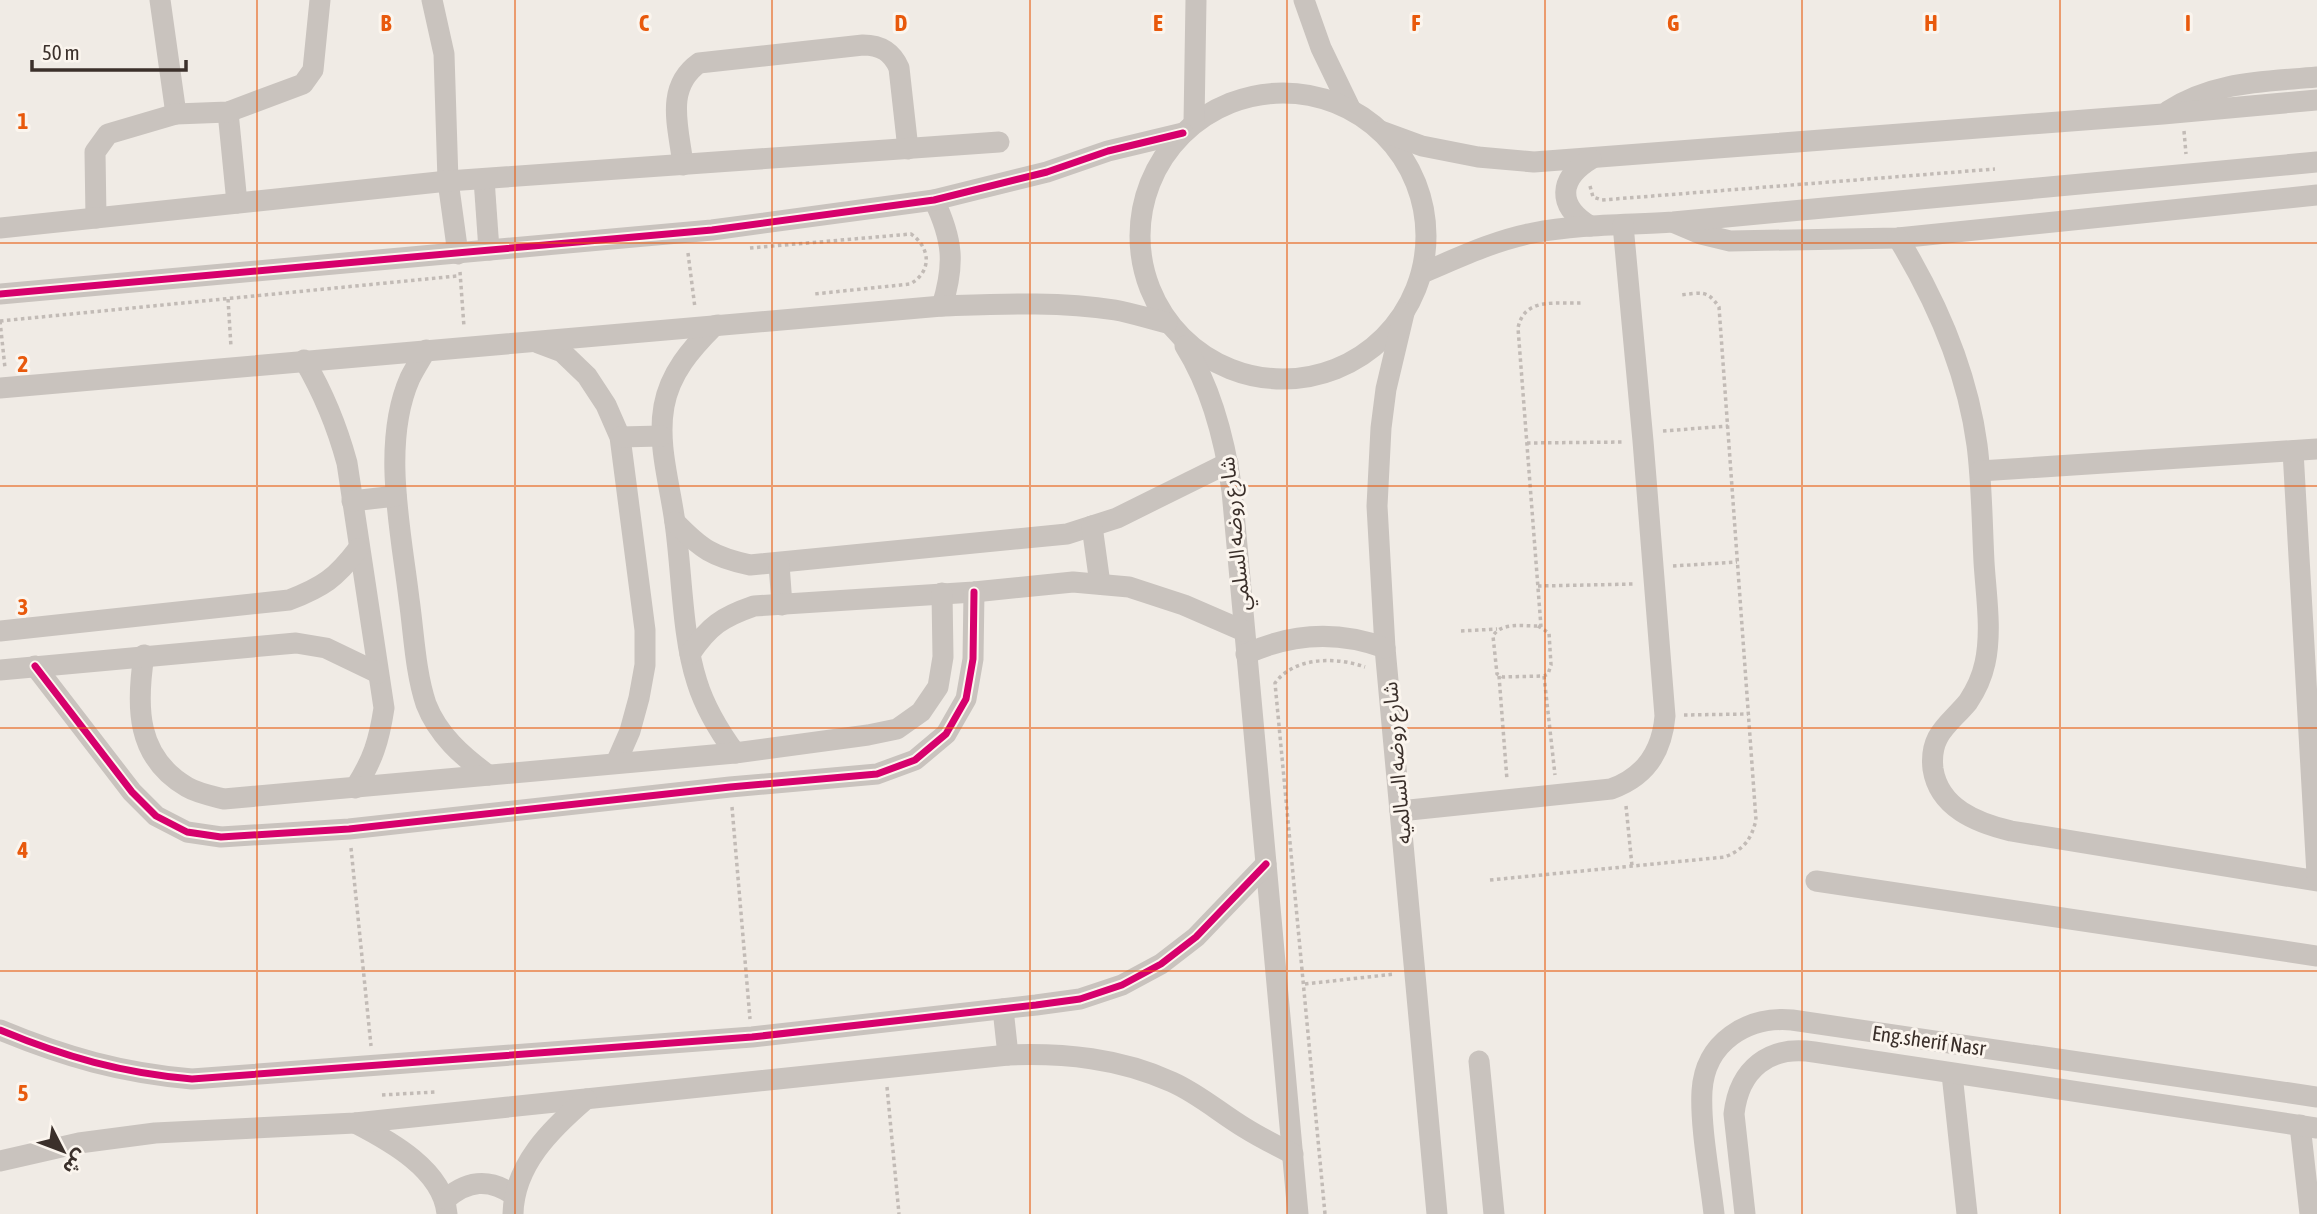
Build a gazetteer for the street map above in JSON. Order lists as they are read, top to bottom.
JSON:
{
  "streets": {
    "street": ["شارع روضه السلمي", "شارع روضه السالميه", "Eng.sherif Nasr"]
  },
  "scale_bar": "50 m",
  "north": "bottom right",
  "grid": {
    "columns": [
      "B",
      "C",
      "D",
      "E",
      "F",
      "G",
      "H",
      "I"
    ],
    "rows": [
      "1",
      "2",
      "3",
      "4",
      "5"
    ]
  }
}
